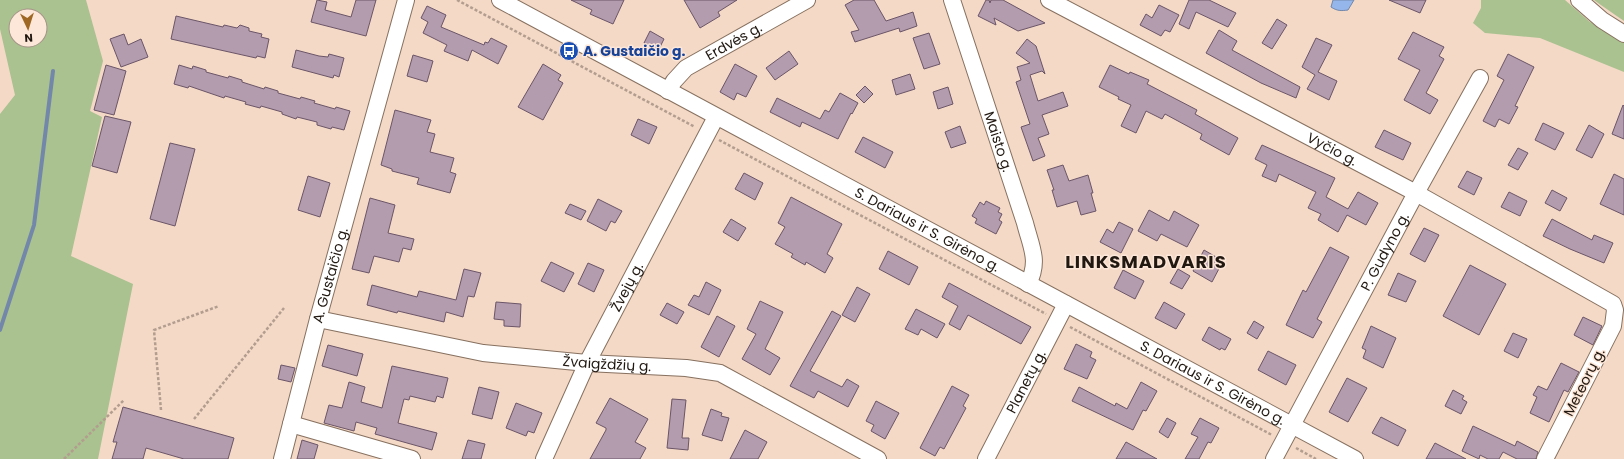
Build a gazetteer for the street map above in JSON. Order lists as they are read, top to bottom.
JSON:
{
  "streets": {
    "street": [
      "Erdvės g.",
      "Maisto g.",
      "Vyčio g.",
      "S. Dariaus ir S. Girėno g.",
      "P. Gudyno g.",
      "A. Gustaičio g.",
      "Žvejų g.",
      "Žvaigždžių g.",
      "Planetų g.",
      "Meteorų g."
    ]
  },
  "crossings": [
    ["Erdvės g.", "S. Dariaus ir S. Girėno g."],
    ["Maisto g.", "S. Dariaus ir S. Girėno g."],
    ["Vyčio g.", "P. Gudyno g."],
    ["Vyčio g.", "Meteorų g."],
    ["S. Dariaus ir S. Girėno g.", "P. Gudyno g."],
    ["S. Dariaus ir S. Girėno g.", "Žvejų g."],
    ["S. Dariaus ir S. Girėno g.", "Planetų g."],
    ["A. Gustaičio g.", "Žvaigždžių g."],
    ["Žvejų g.", "Žvaigždžių g."]
  ],
  "districts": ["LINKSMADVARIS"],
  "places": {
    "bus stop": ["A. Gustaičio g."]
  },
  "north": "bottom"
}
